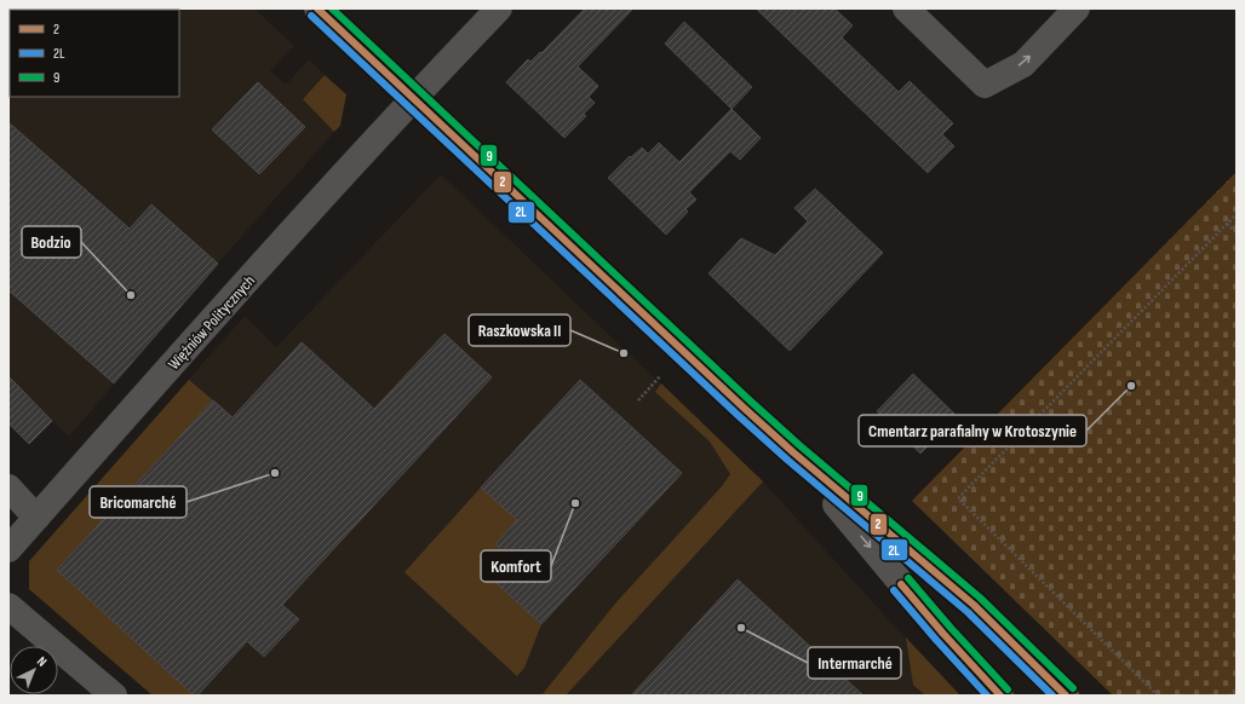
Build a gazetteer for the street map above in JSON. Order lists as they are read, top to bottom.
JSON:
{
  "streets": {
    "street": ["Więźniów Politycznych"]
  },
  "places": [
    "Bodzio",
    "Raszkowska II",
    "Cmentarz parafialny w Krotoszynie",
    "Bricomarché",
    "Komfort",
    "Intermarché"
  ],
  "lines": ["transit line 2", "transit line 9", "transit line 2L"],
  "legend": ["2", "2L", "9"],
  "north": "top right"
}
